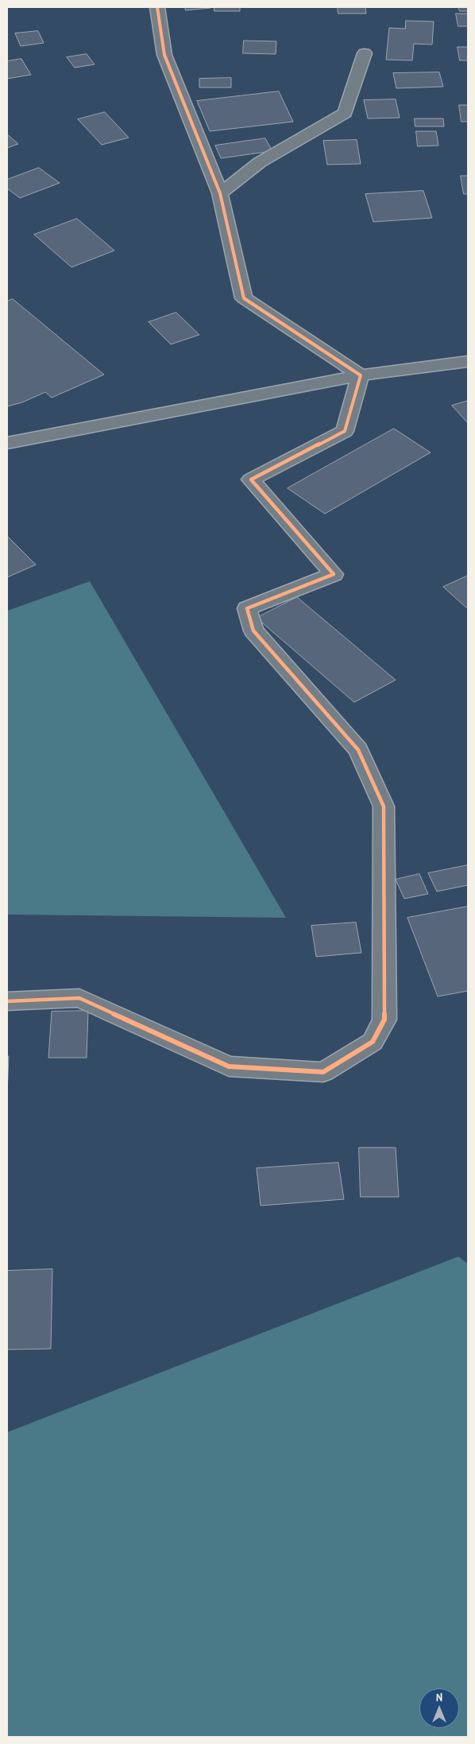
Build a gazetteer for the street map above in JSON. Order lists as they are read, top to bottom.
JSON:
{
  "north": "top"
}
